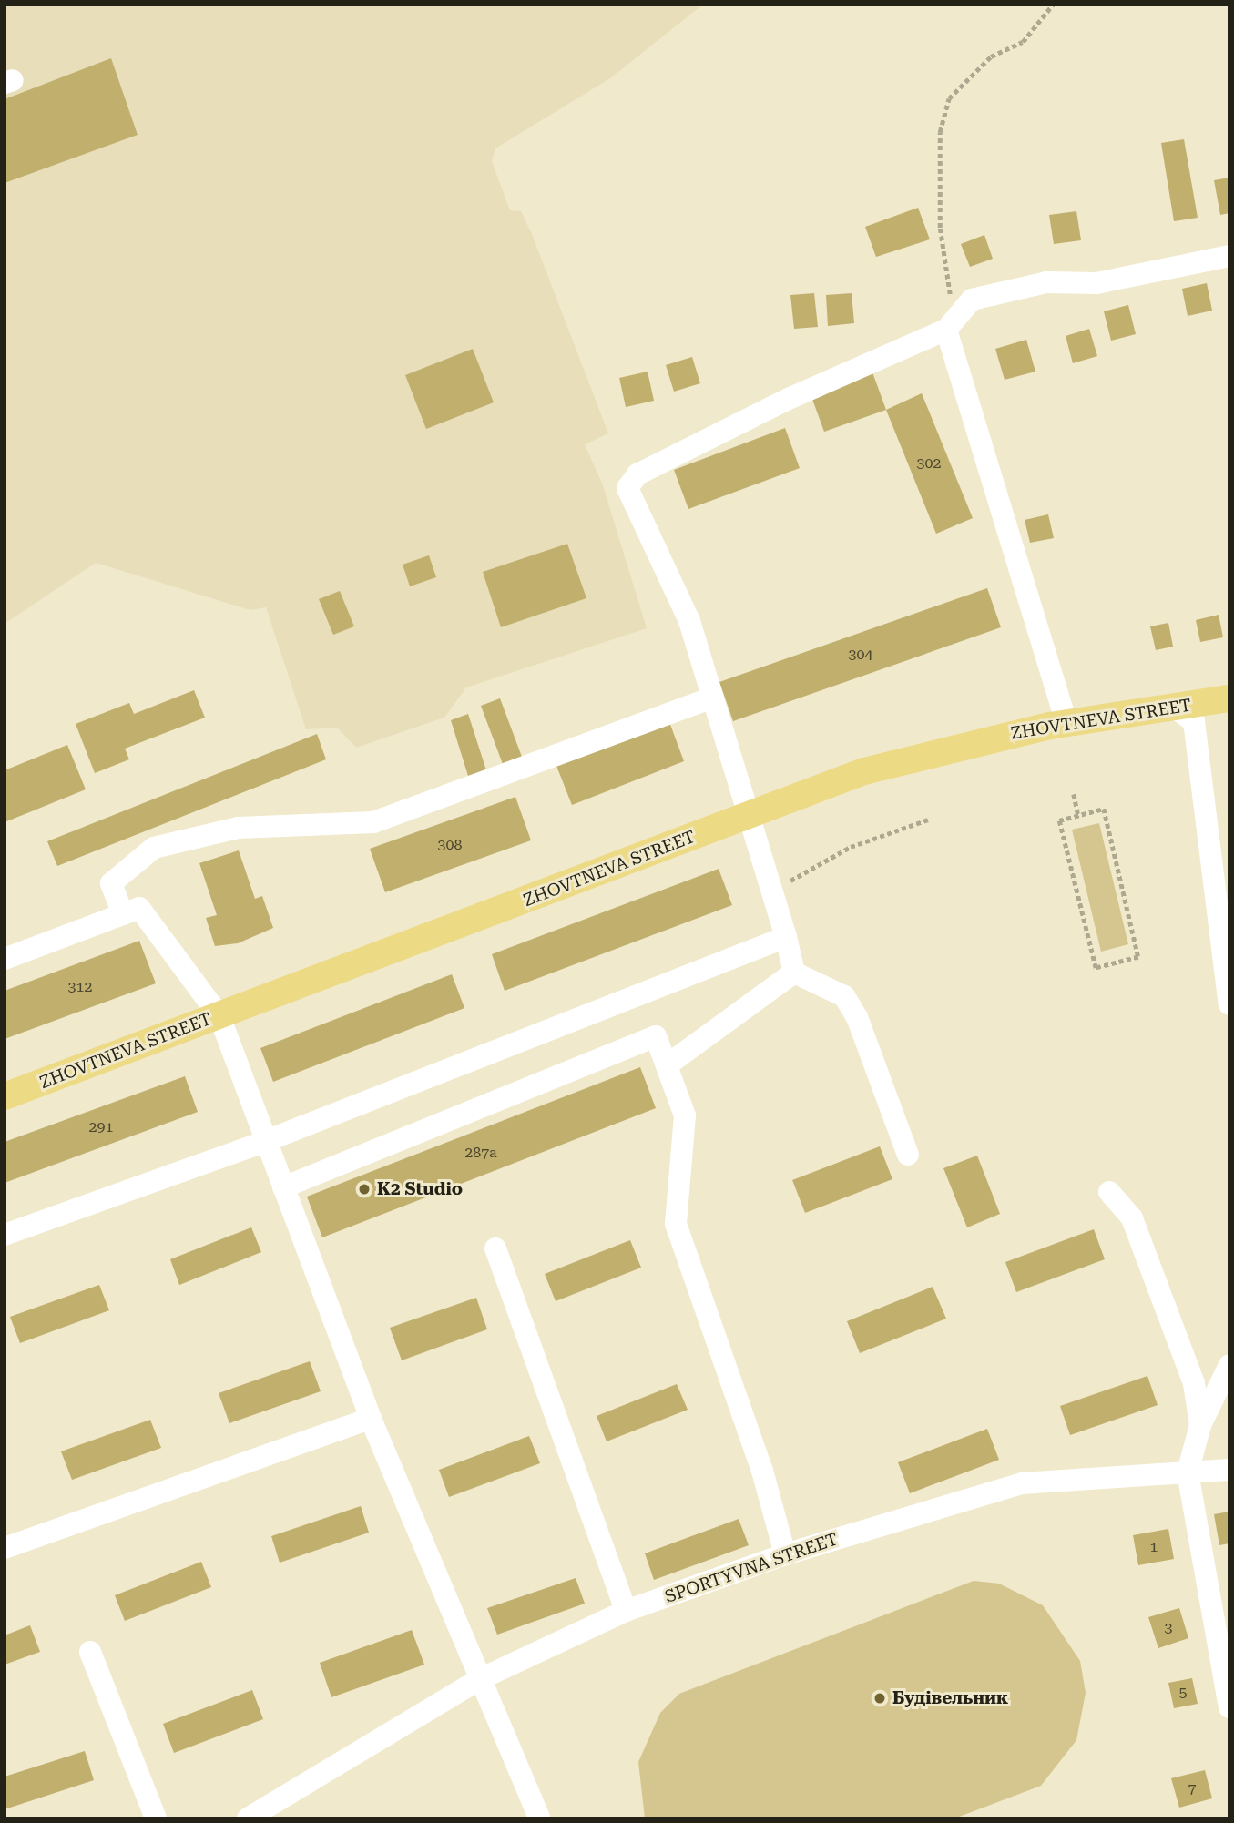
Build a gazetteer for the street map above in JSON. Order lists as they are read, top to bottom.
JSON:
{
  "streets": {
    "main road": ["ZHOVTNEVA STREET"],
    "street": ["SPORTYVNA STREET"]
  },
  "places": ["K2 Studio", "Будівельник"],
  "house_numbers": [
    "302",
    "304",
    "308",
    "312",
    "291",
    "287а",
    "1",
    "3",
    "5",
    "7"
  ]
}
